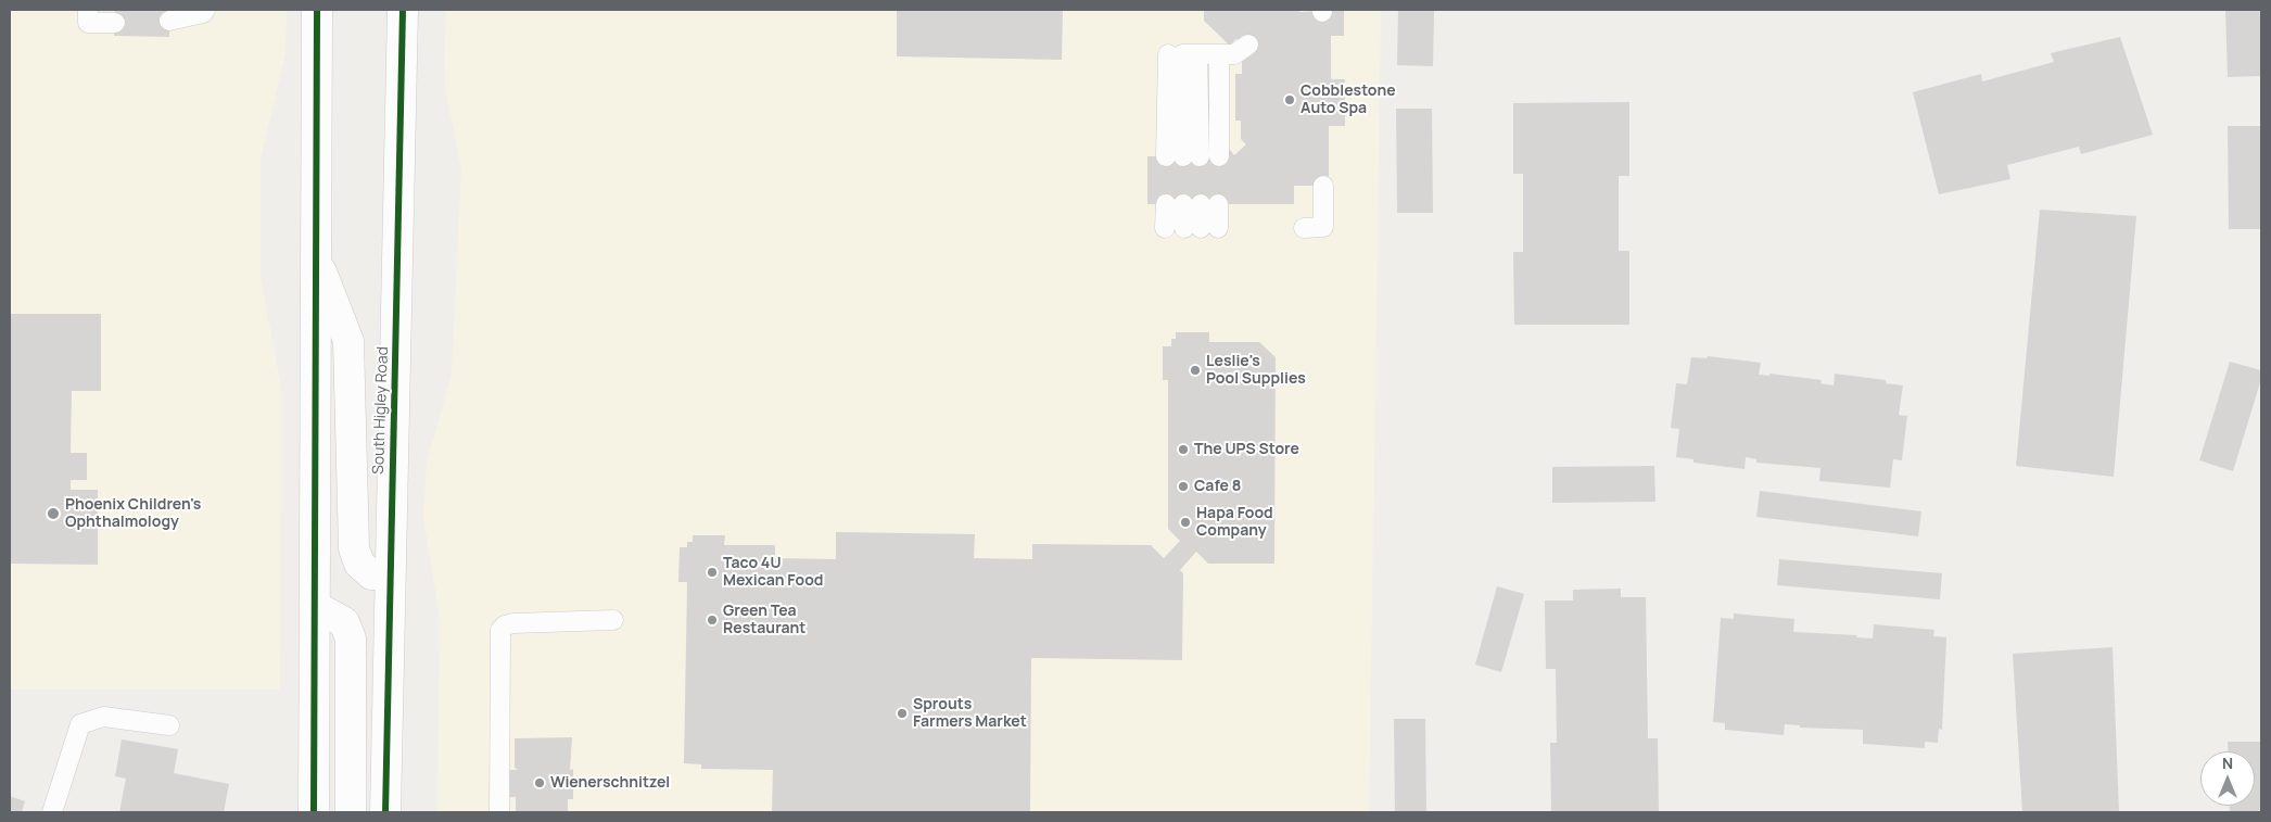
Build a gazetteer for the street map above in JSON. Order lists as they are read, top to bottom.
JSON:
{
  "streets": {
    "main road": ["South Higley Road"]
  },
  "places": [
    "Cobblestone Auto Spa",
    "Leslie's Pool Supplies",
    "The UPS Store",
    "Cafe 8",
    "Phoenix Children's Ophthalmology",
    "Hapa Food Company",
    "Taco 4U Mexican Food",
    "Green Tea Restaurant",
    "Sprouts Farmers Market",
    "Wienerschnitzel"
  ],
  "north": "top"
}
